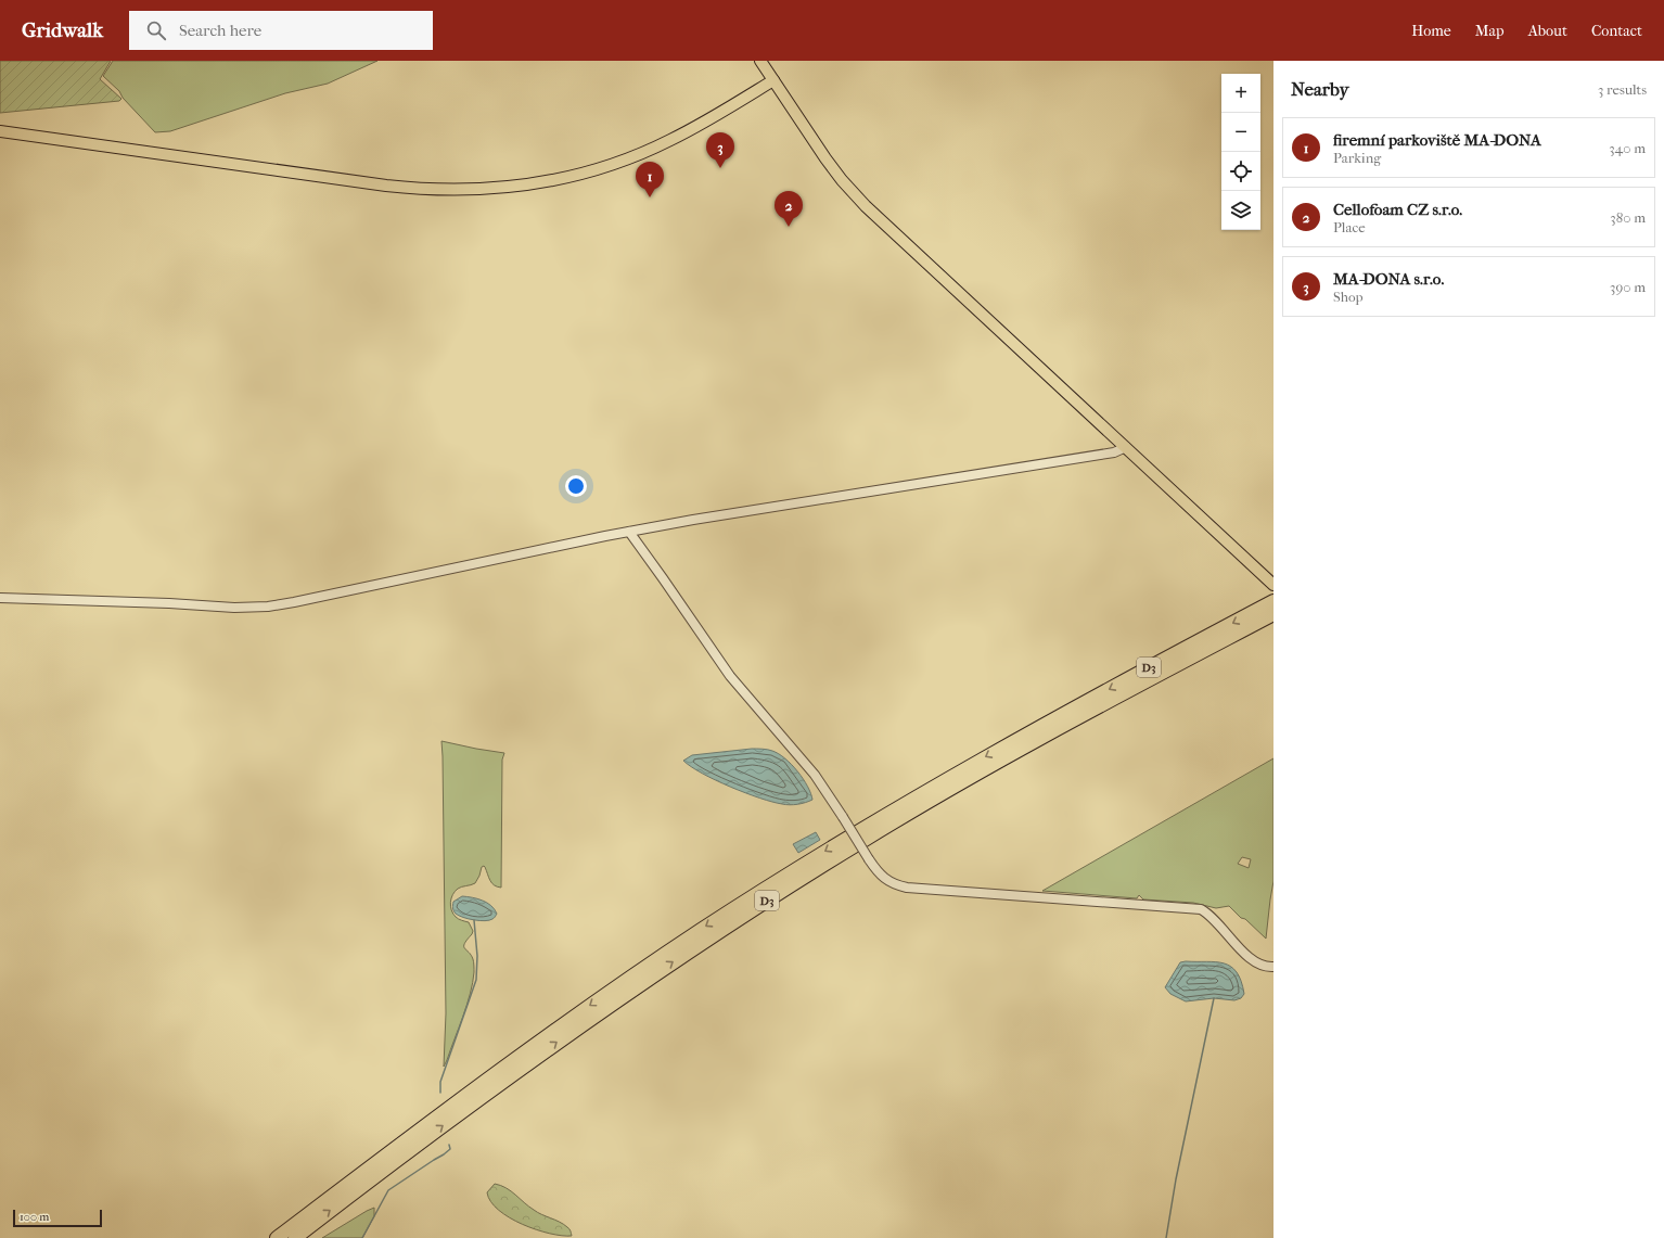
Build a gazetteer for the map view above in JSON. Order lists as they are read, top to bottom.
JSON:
{
  "streets": {
    "highway": ["D3"]
  },
  "scale_bar": "100 m",
  "page": {
    "header": "Gridwalk",
    "search": "Search here",
    "nav": [
      "Home",
      "Map",
      "About",
      "Contact"
    ],
    "heading": ["Nearby", "3 results"],
    "map_buttons": ["+", "−"],
    "list": [
      {
        "mark": "1",
        "name": "firemní parkoviště MA-DONA",
        "note": "Parking",
        "value": "340 m"
      },
      {
        "mark": "2",
        "name": "Cellofoam CZ s.r.o.",
        "note": "Place",
        "value": "380 m"
      },
      {
        "mark": "3",
        "name": "MA-DONA s.r.o.",
        "note": "Shop",
        "value": "390 m"
      }
    ],
    "pins": ["3", "1", "2"],
    "scale": "100 m"
  }
}
